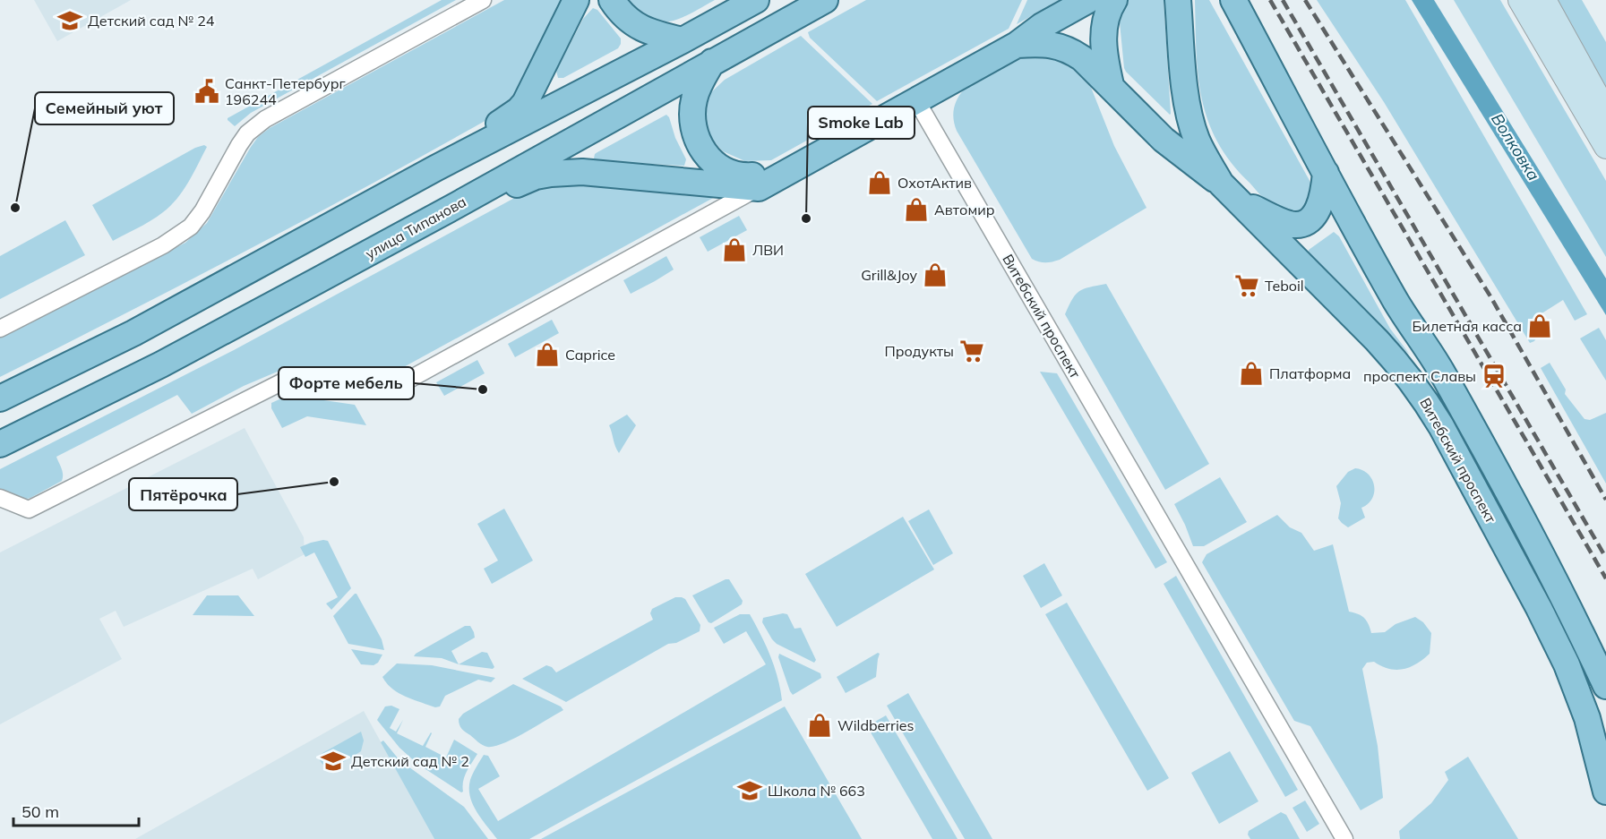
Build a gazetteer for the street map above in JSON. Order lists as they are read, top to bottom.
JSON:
{
  "streets": {
    "main road": ["улица Типанова", "Витебский проспект"]
  },
  "water": ["Волковка"],
  "places": {
    "school or university": ["Детский сад № 24", "Детский сад № 2", "Школа № 663"],
    "public building": ["Санкт-Петербург 196244"],
    "shop": [
      "ОхотАктив",
      "Автомир",
      "ЛВИ",
      "Grill&Joy",
      "Билетная касса",
      "Caprice",
      "Платформа",
      "Wildberries"
    ],
    "other": [
      "Семейный уют",
      "Smoke Lab",
      "Форте мебель",
      "Пятёрочка"
    ],
    "supermarket": ["Teboil", "Продукты"],
    "station": ["проспект Славы"]
  },
  "scale_bar": "50 m"
}
